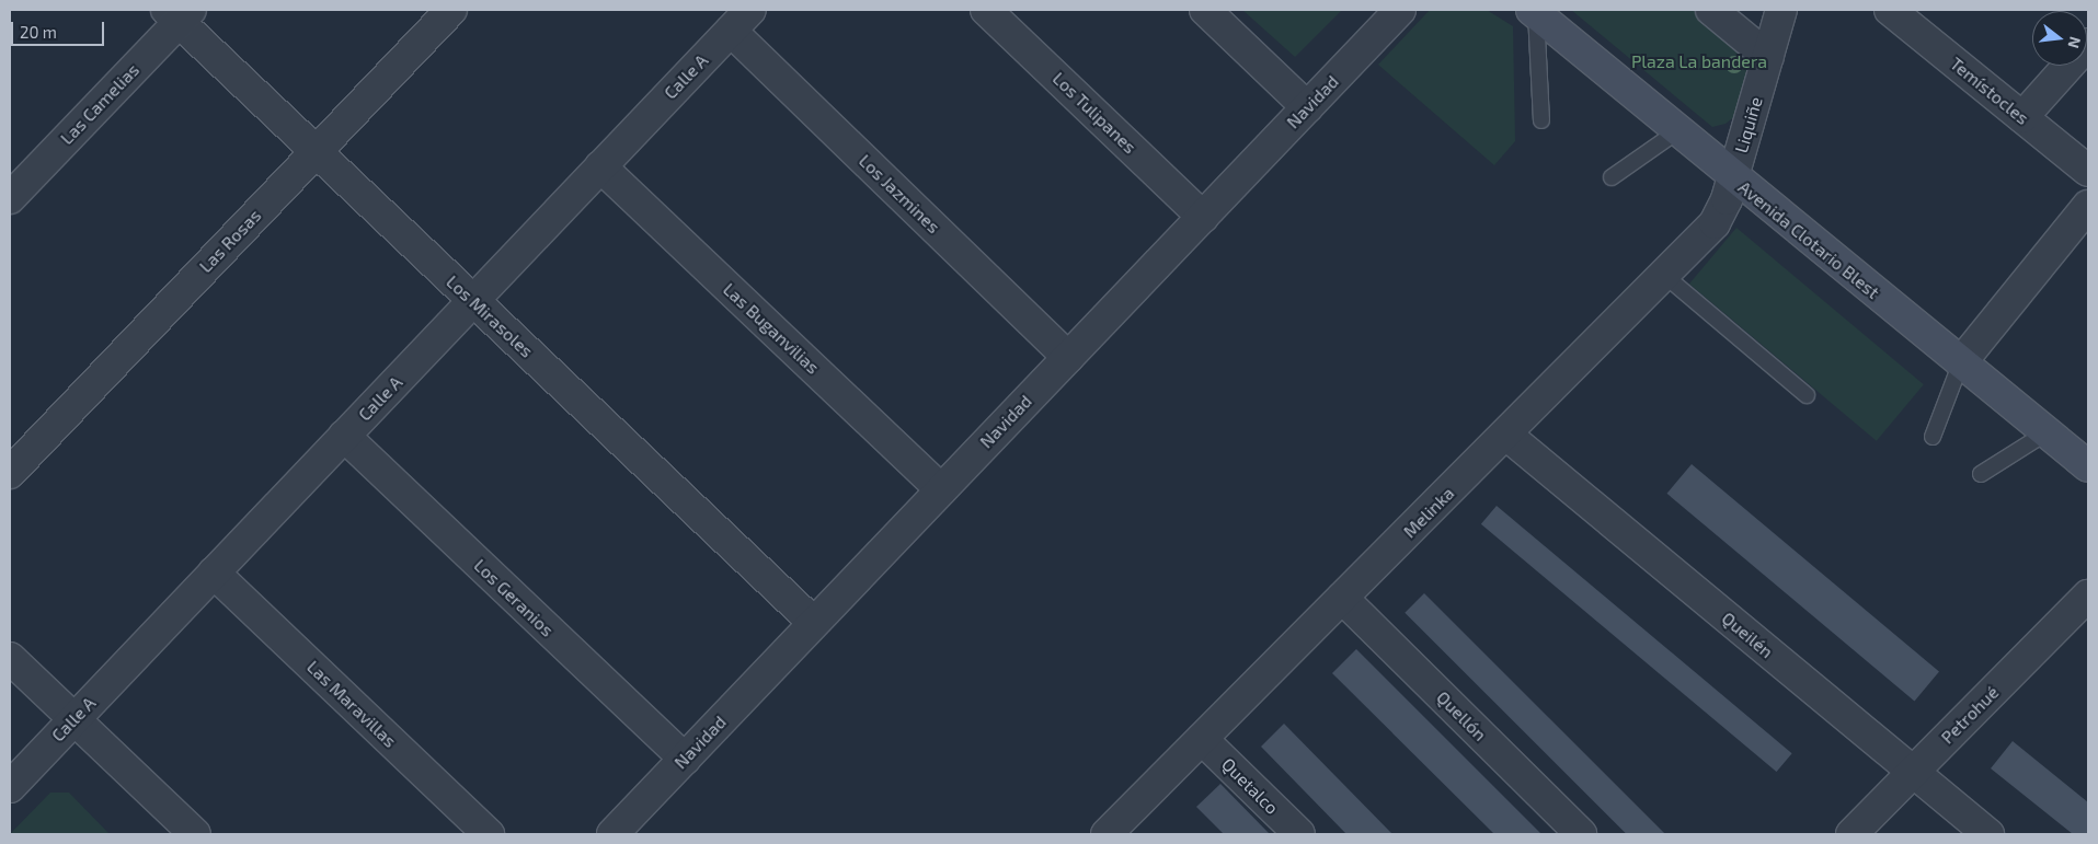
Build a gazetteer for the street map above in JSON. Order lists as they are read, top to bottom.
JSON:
{
  "streets": {
    "main road": ["Avenida Clotario Blest"],
    "street": [
      "Calle A",
      "Temístocles",
      "Navidad",
      "Las Camelias",
      "Los Tulipanes",
      "Liquiñe",
      "Los Jazmines",
      "Las Rosas",
      "Los Mirasoles",
      "Las Buganvilias",
      "Melinka",
      "Los Geranios",
      "Queilén",
      "Las Maravillas",
      "Petrohué",
      "Quellón",
      "Quetalco"
    ]
  },
  "crossings": [
    ["Calle A", "Los Jazmines"],
    ["Calle A", "Los Mirasoles"],
    ["Calle A", "Las Buganvilias"],
    ["Calle A", "Los Geranios"],
    ["Calle A", "Las Maravillas"],
    ["Navidad", "Los Tulipanes"],
    ["Navidad", "Los Jazmines"],
    ["Navidad", "Los Mirasoles"],
    ["Navidad", "Las Buganvilias"],
    ["Navidad", "Los Geranios"],
    ["Las Camelias", "Los Mirasoles"],
    ["Liquiñe", "Avenida Clotario Blest"],
    ["Liquiñe", "Melinka"],
    ["Avenida Clotario Blest", "Melinka"],
    ["Las Rosas", "Los Mirasoles"],
    ["Melinka", "Queilén"],
    ["Melinka", "Quellón"],
    ["Melinka", "Quetalco"],
    ["Queilén", "Petrohué"]
  ],
  "parks": ["Plaza La bandera"],
  "scale_bar": "20 m",
  "north": "right"
}
